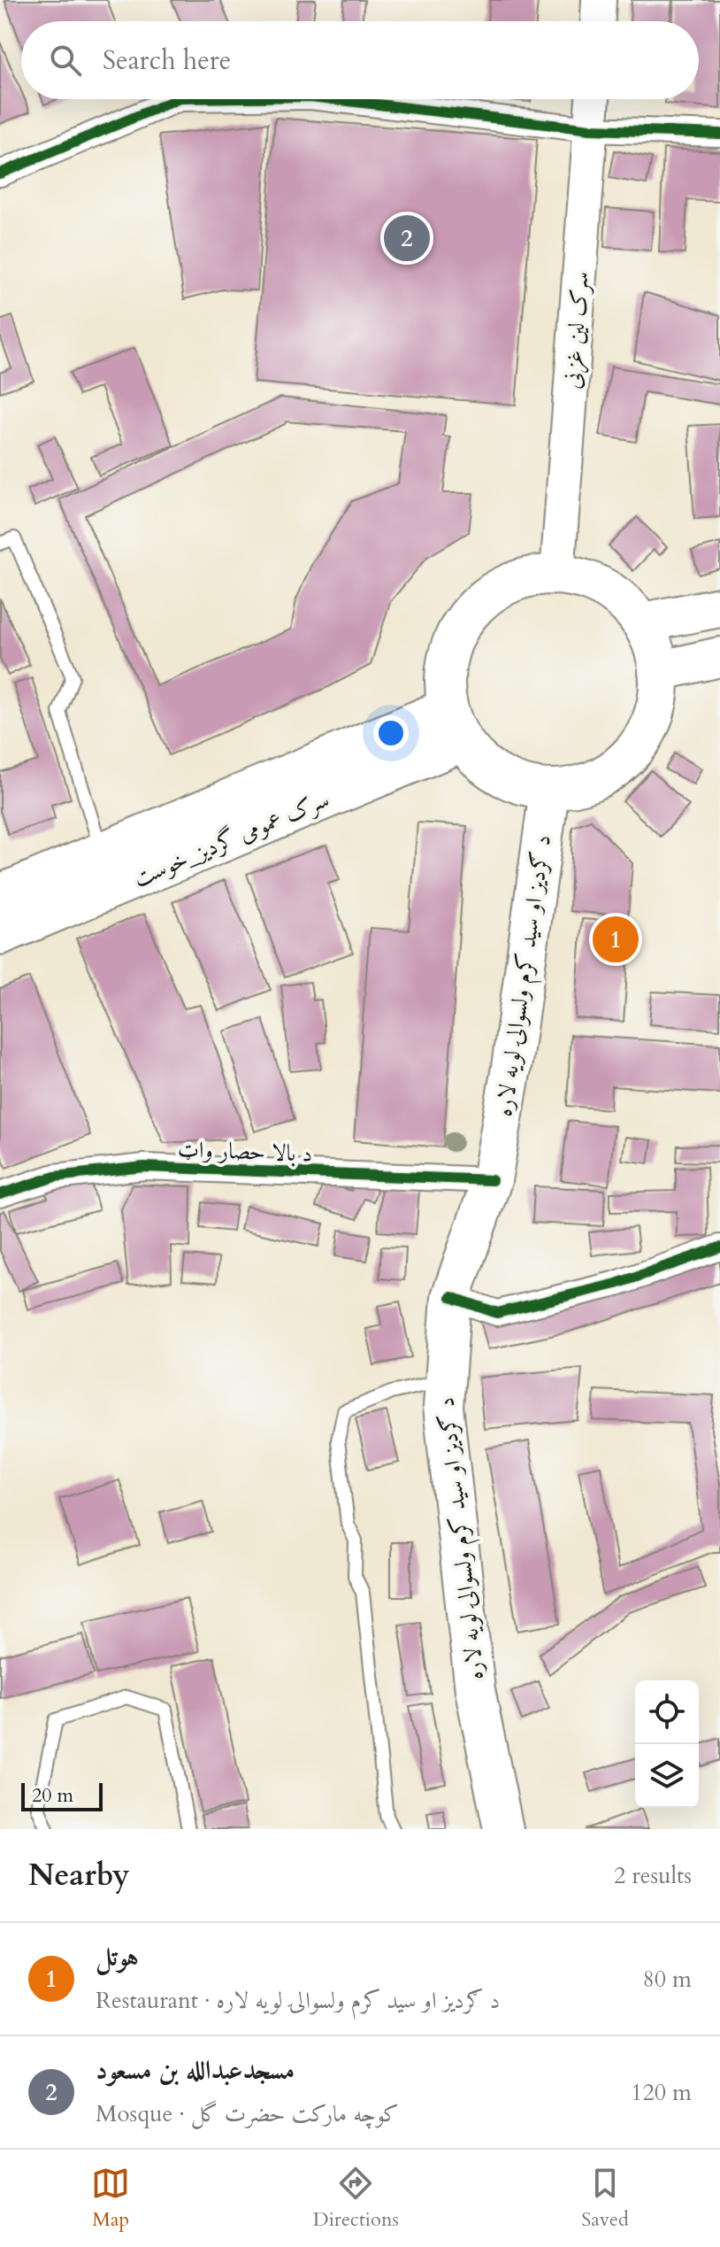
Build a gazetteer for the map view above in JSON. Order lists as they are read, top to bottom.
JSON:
{
  "streets": {
    "highway": ["سرک عمومی گردیز_خوست", "د ګردیز او سید کرم ولسوالۍ لویه لاره"],
    "main road": ["سرک لین غزنی"],
    "street": ["د بالا حصار واټ"]
  },
  "crossings": [
    ["سرک لین غزنی", "سرک عمومی گردیز_خوست"],
    ["سرک لین غزنی", "د ګردیز او سید کرم ولسوالۍ لویه لاره"],
    ["سرک عمومی گردیز_خوست", "د ګردیز او سید کرم ولسوالۍ لویه لاره"],
    ["د ګردیز او سید کرم ولسوالۍ لویه لاره", "د بالا حصار واټ"]
  ],
  "scale_bar": "20 m",
  "page": {
    "search": "Search here",
    "pins": ["2", "1"],
    "scale": "20 m",
    "heading": ["Nearby", "2 results"],
    "list": [
      {
        "mark": "1",
        "name": "هوتل",
        "note": "Restaurant · د ګردیز او سید کرم ولسوالۍ لویه لاره",
        "value": "80 m"
      },
      {
        "mark": "2",
        "name": "مسجدعبدالله بن مسعود",
        "note": "Mosque · کوچه مارکت حضرت گل",
        "value": "120 m"
      }
    ],
    "nav": ["Map", "Directions", "Saved"]
  }
}
